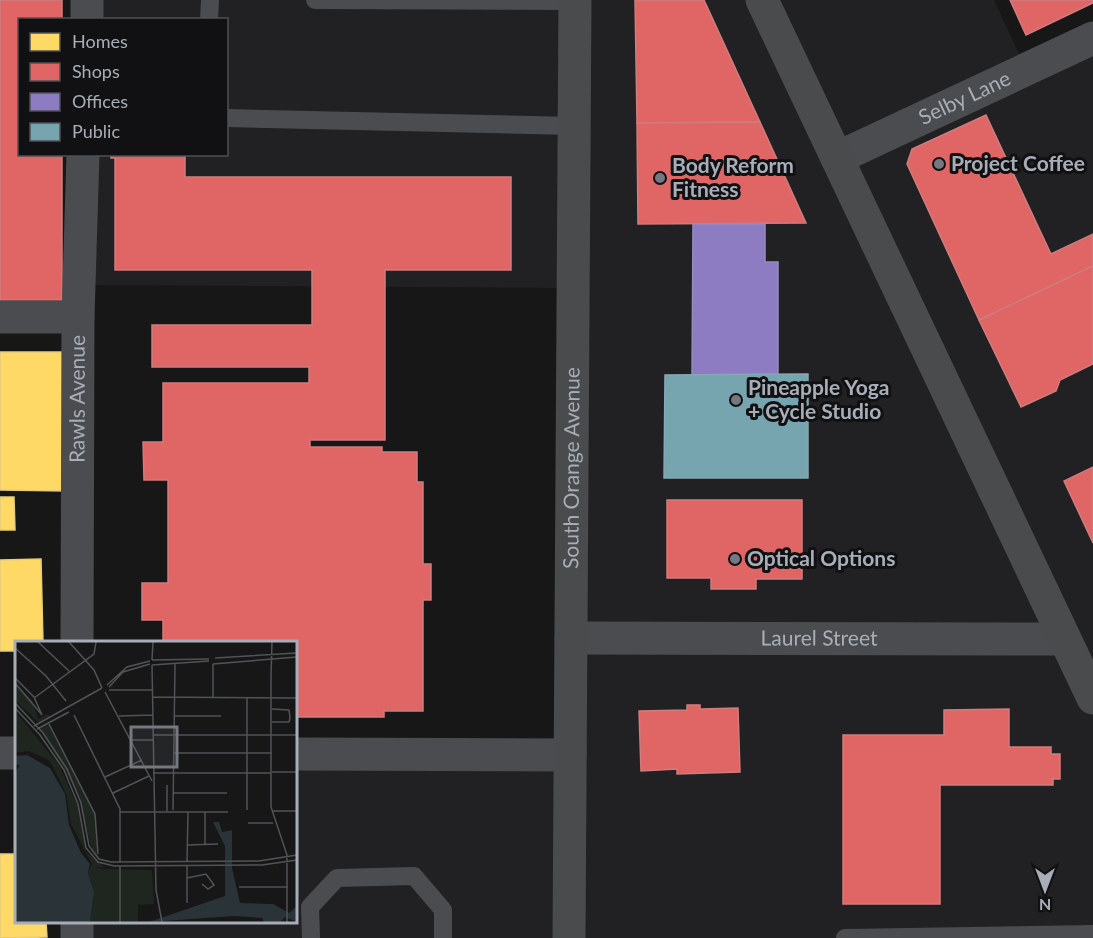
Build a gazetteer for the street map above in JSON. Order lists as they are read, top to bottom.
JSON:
{
  "streets": {
    "street": [
      "Selby Lane",
      "Rawls Avenue",
      "South Orange Avenue",
      "Laurel Street"
    ]
  },
  "crossings": [
    ["South Orange Avenue", "Laurel Street"]
  ],
  "places": [
    "Project Coffee",
    "Body Reform Fitness",
    "Pineapple Yoga + Cycle Studio",
    "Optical Options"
  ],
  "legend": [
    "Homes",
    "Shops",
    "Offices",
    "Public"
  ],
  "north": "bottom"
}
